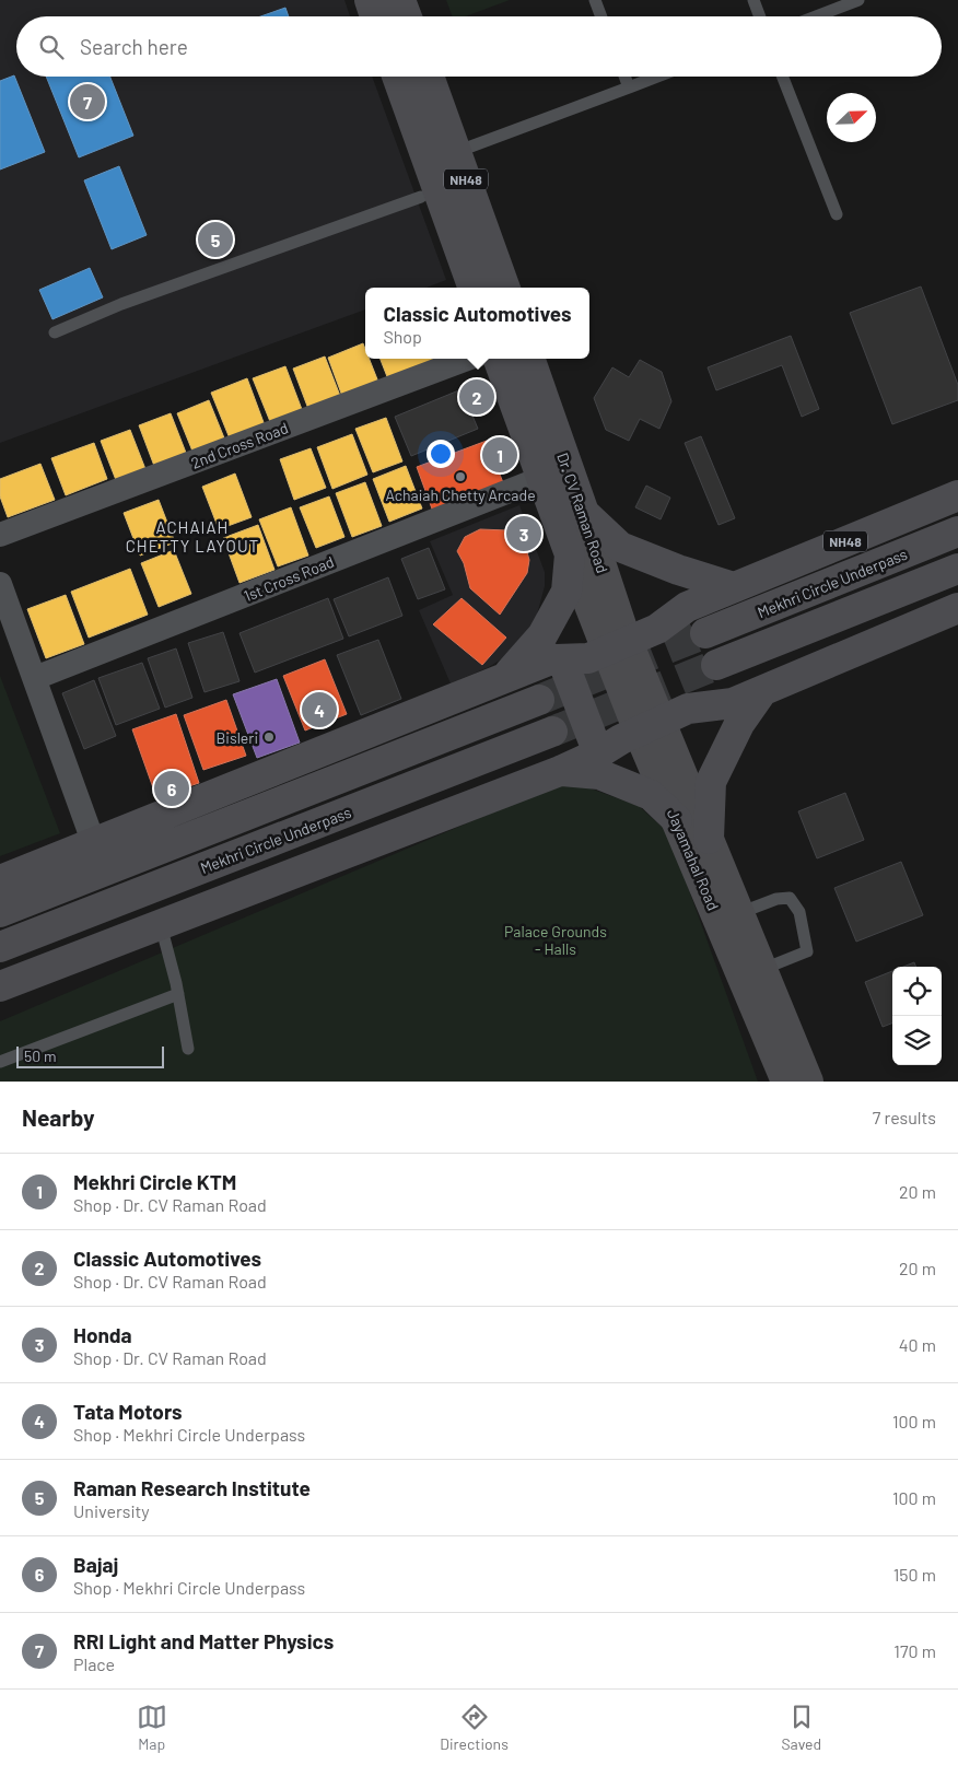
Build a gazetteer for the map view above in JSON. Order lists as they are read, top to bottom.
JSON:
{
  "streets": {
    "highway": ["NH48", "Dr. CV Raman Road", "Mekhri Circle Underpass"],
    "main road": ["Jayamahal Road"],
    "street": ["2nd Cross Road", "1st Cross Road"]
  },
  "crossings": [
    ["Dr. CV Raman Road", "1st Cross Road"],
    ["Dr. CV Raman Road", "Jayamahal Road"]
  ],
  "districts": ["ACHAIAH CHETTY LAYOUT"],
  "parks": ["Palace Grounds - Halls"],
  "places": ["Achaiah Chetty Arcade", "Bisleri"],
  "scale_bar": "50 m",
  "north": "top right",
  "page": {
    "search": "Search here",
    "pins": [
      "7",
      "5",
      "2",
      "1",
      "3",
      "4",
      "6"
    ],
    "popup": ["Classic Automotives", "Shop"],
    "scale": "50 m",
    "heading": ["Nearby", "7 results"],
    "list": [
      {
        "mark": "1",
        "name": "Mekhri Circle KTM",
        "note": "Shop · Dr. CV Raman Road",
        "value": "20 m"
      },
      {
        "mark": "2",
        "name": "Classic Automotives",
        "note": "Shop · Dr. CV Raman Road",
        "value": "20 m"
      },
      {
        "mark": "3",
        "name": "Honda",
        "note": "Shop · Dr. CV Raman Road",
        "value": "40 m"
      },
      {
        "mark": "4",
        "name": "Tata Motors",
        "note": "Shop · Mekhri Circle Underpass",
        "value": "100 m"
      },
      {
        "mark": "5",
        "name": "Raman Research Institute",
        "note": "University",
        "value": "100 m"
      },
      {
        "mark": "6",
        "name": "Bajaj",
        "note": "Shop · Mekhri Circle Underpass",
        "value": "150 m"
      },
      {
        "mark": "7",
        "name": "RRI Light and Matter Physics",
        "note": "Place",
        "value": "170 m"
      }
    ],
    "nav": ["Map", "Directions", "Saved"]
  }
}
